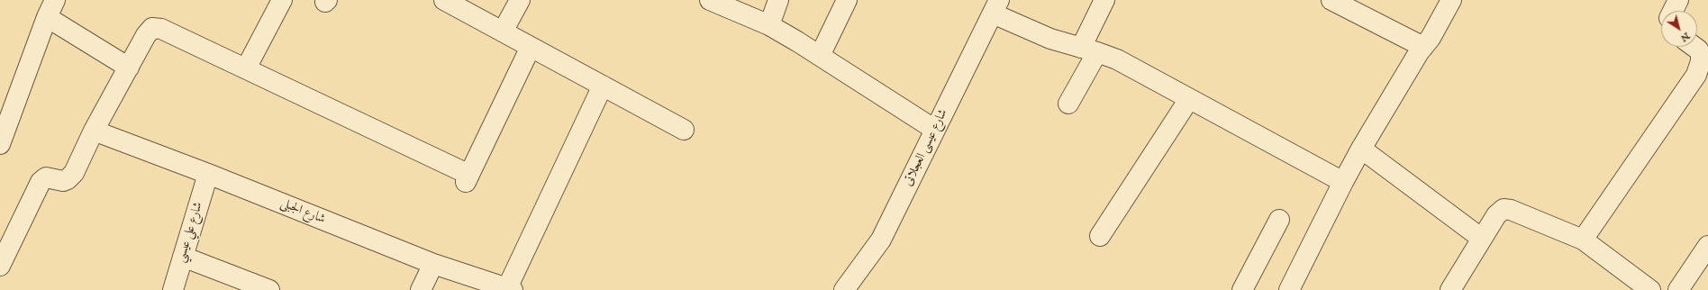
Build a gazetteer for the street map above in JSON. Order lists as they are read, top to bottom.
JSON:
{
  "streets": {
    "street": ["شارع عيسى العجلاتى", "شارع الجبلى", "شارع علي عيسي"]
  },
  "crossings": [
    ["شارع الجبلى", "شارع علي عيسي"]
  ],
  "north": "bottom right"
}
